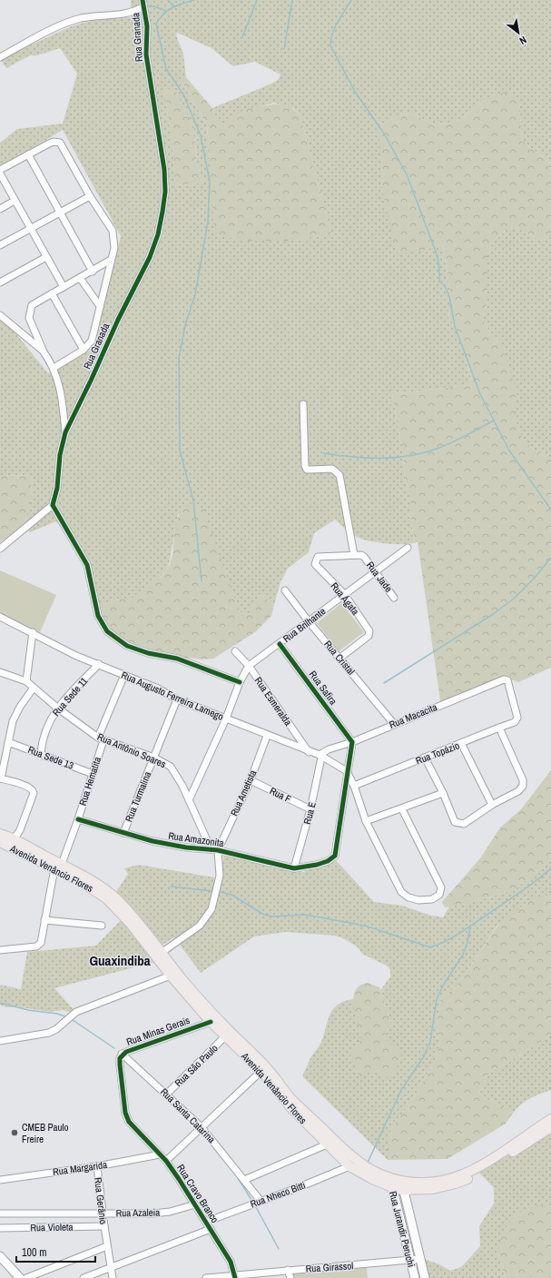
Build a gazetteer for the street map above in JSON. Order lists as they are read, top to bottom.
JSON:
{
  "streets": {
    "main road": ["Avenida Venâncio Flores"],
    "street": [
      "Rua Granada",
      "Rua Jade",
      "Rua Ágata",
      "Rua Brilhante",
      "Rua Cristal",
      "Rua Safira",
      "Rua Augusto Ferreira Lamego",
      "Rua Sede 11",
      "Rua Esmeralda",
      "Rua Macacita",
      "Rua Antônio Soares",
      "Rua Topázio",
      "Rua Sede 13",
      "Rua Hematita",
      "Rua Ametista",
      "Rua F",
      "Rua Turmalina",
      "Rua E",
      "Rua Amazonita",
      "Rua Minas Gerais",
      "Rua São Paulo",
      "Rua Santa Catarina",
      "Rua Margarida",
      "Rua Cravo Branco",
      "Rua Nheco Bitti",
      "Rua Gerânio",
      "Rua Azaleia",
      "Rua Violeta",
      "Rua Jurandir Peruchi",
      "Rua Girassol"
    ]
  },
  "crossings": [
    ["Rua Jade", "Rua Ágata"],
    ["Rua Jade", "Rua Brilhante"],
    ["Rua Ágata", "Rua Brilhante"],
    ["Rua Ágata", "Rua Cristal"],
    ["Rua Brilhante", "Rua Cristal"],
    ["Rua Brilhante", "Rua Safira"],
    ["Rua Brilhante", "Rua Augusto Ferreira Lamego"],
    ["Rua Brilhante", "Rua Esmeralda"],
    ["Rua Brilhante", "Rua Antônio Soares"],
    ["Rua Cristal", "Rua Macacita"],
    ["Rua Safira", "Rua Macacita"],
    ["Rua Augusto Ferreira Lamego", "Rua Sede 11"],
    ["Rua Augusto Ferreira Lamego", "Rua Esmeralda"],
    ["Rua Augusto Ferreira Lamego", "Rua Macacita"],
    ["Rua Augusto Ferreira Lamego", "Rua Hematita"],
    ["Rua Augusto Ferreira Lamego", "Rua Ametista"],
    ["Rua Augusto Ferreira Lamego", "Rua Turmalina"],
    ["Rua Augusto Ferreira Lamego", "Rua E"],
    ["Rua Augusto Ferreira Lamego", "Rua Amazonita"],
    ["Rua Sede 11", "Rua Antônio Soares"],
    ["Rua Sede 11", "Rua Sede 13"],
    ["Rua Macacita", "Rua Topázio"],
    ["Rua Macacita", "Rua E"],
    ["Rua Antônio Soares", "Rua Hematita"],
    ["Rua Antônio Soares", "Rua Ametista"],
    ["Rua Antônio Soares", "Rua Turmalina"],
    ["Rua Antônio Soares", "Rua Amazonita"],
    ["Rua Sede 13", "Rua Hematita"],
    ["Rua Hematita", "Rua Amazonita"],
    ["Rua Hematita", "Avenida Venâncio Flores"],
    ["Rua Ametista", "Rua F"],
    ["Rua Ametista", "Rua Amazonita"],
    ["Rua F", "Rua E"],
    ["Rua Turmalina", "Rua Amazonita"],
    ["Rua E", "Rua Amazonita"],
    ["Avenida Venâncio Flores", "Rua Minas Gerais"],
    ["Avenida Venâncio Flores", "Rua São Paulo"],
    ["Avenida Venâncio Flores", "Rua Nheco Bitti"],
    ["Avenida Venâncio Flores", "Rua Jurandir Peruchi"],
    ["Rua Minas Gerais", "Rua Santa Catarina"],
    ["Rua Minas Gerais", "Rua Cravo Branco"],
    ["Rua São Paulo", "Rua Santa Catarina"],
    ["Rua Santa Catarina", "Rua Nheco Bitti"],
    ["Rua Margarida", "Rua Cravo Branco"],
    ["Rua Margarida", "Rua Gerânio"],
    ["Rua Cravo Branco", "Rua Nheco Bitti"],
    ["Rua Cravo Branco", "Rua Azaleia"],
    ["Rua Cravo Branco", "Rua Girassol"],
    ["Rua Gerânio", "Rua Azaleia"],
    ["Rua Gerânio", "Rua Violeta"],
    ["Rua Azaleia", "Rua Violeta"],
    ["Rua Jurandir Peruchi", "Rua Girassol"]
  ],
  "districts": ["Guaxindiba"],
  "places": ["CMEB Paulo Freire"],
  "scale_bar": "100 m",
  "north": "bottom right"
}
